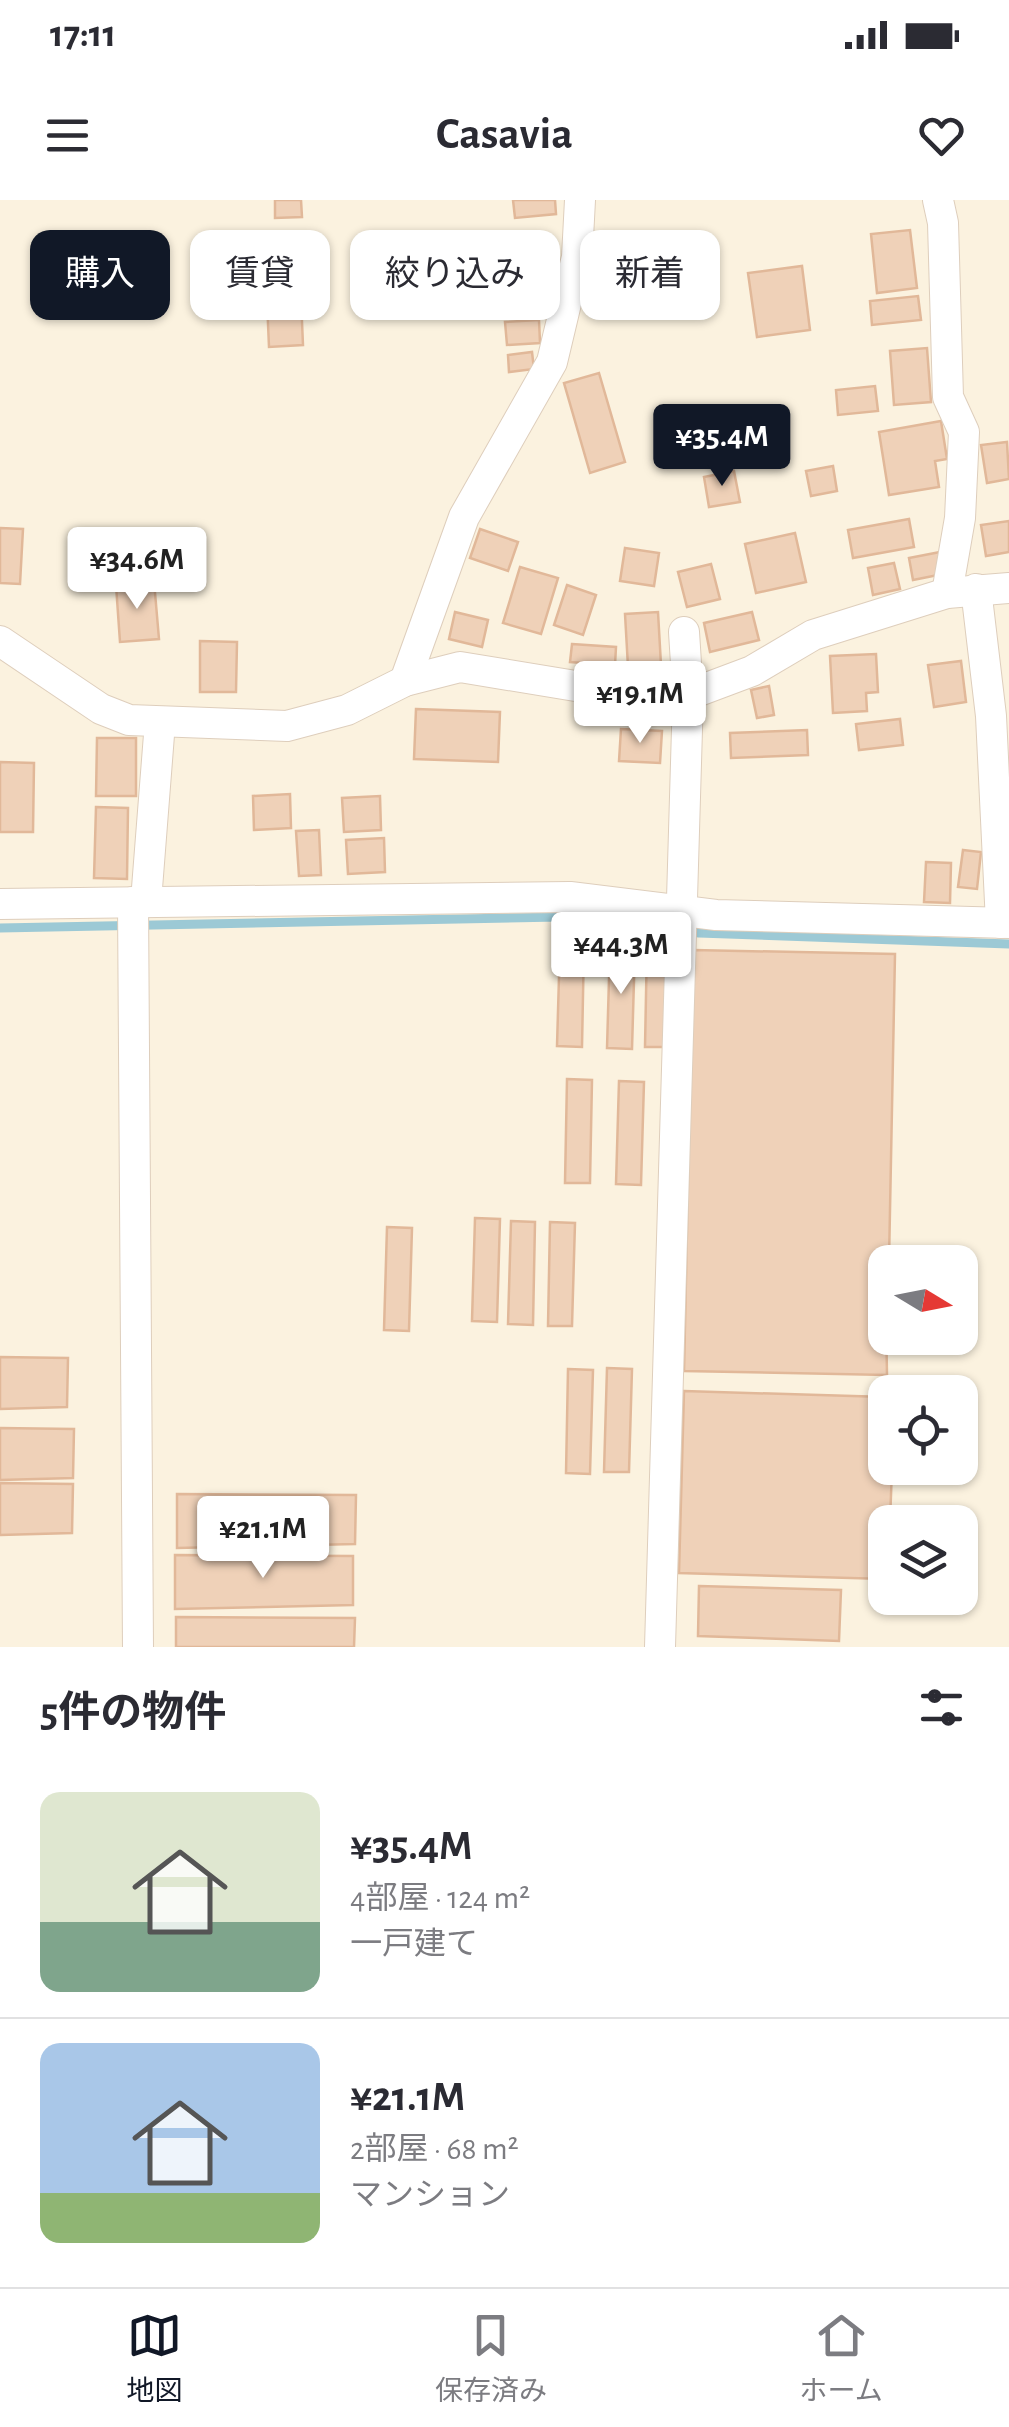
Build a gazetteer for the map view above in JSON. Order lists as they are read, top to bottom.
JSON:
{
  "north": "right",
  "page": {
    "status": "17:11",
    "header": "Casavia",
    "chip": [
      "購入",
      "賃貸",
      "絞り込み",
      "新着"
    ],
    "price": [
      "¥35.4M",
      "¥34.6M",
      "¥19.1M",
      "¥44.3M",
      "¥21.1M"
    ],
    "heading": "5件の物件",
    "list": [
      {
        "name": "¥35.4M",
        "note": "4部屋 · 124 m² · 一戸建て"
      },
      {
        "name": "¥21.1M",
        "note": "2部屋 · 68 m² · マンション"
      }
    ],
    "tabs": ["地図", "保存済み", "ホーム"]
  }
}
